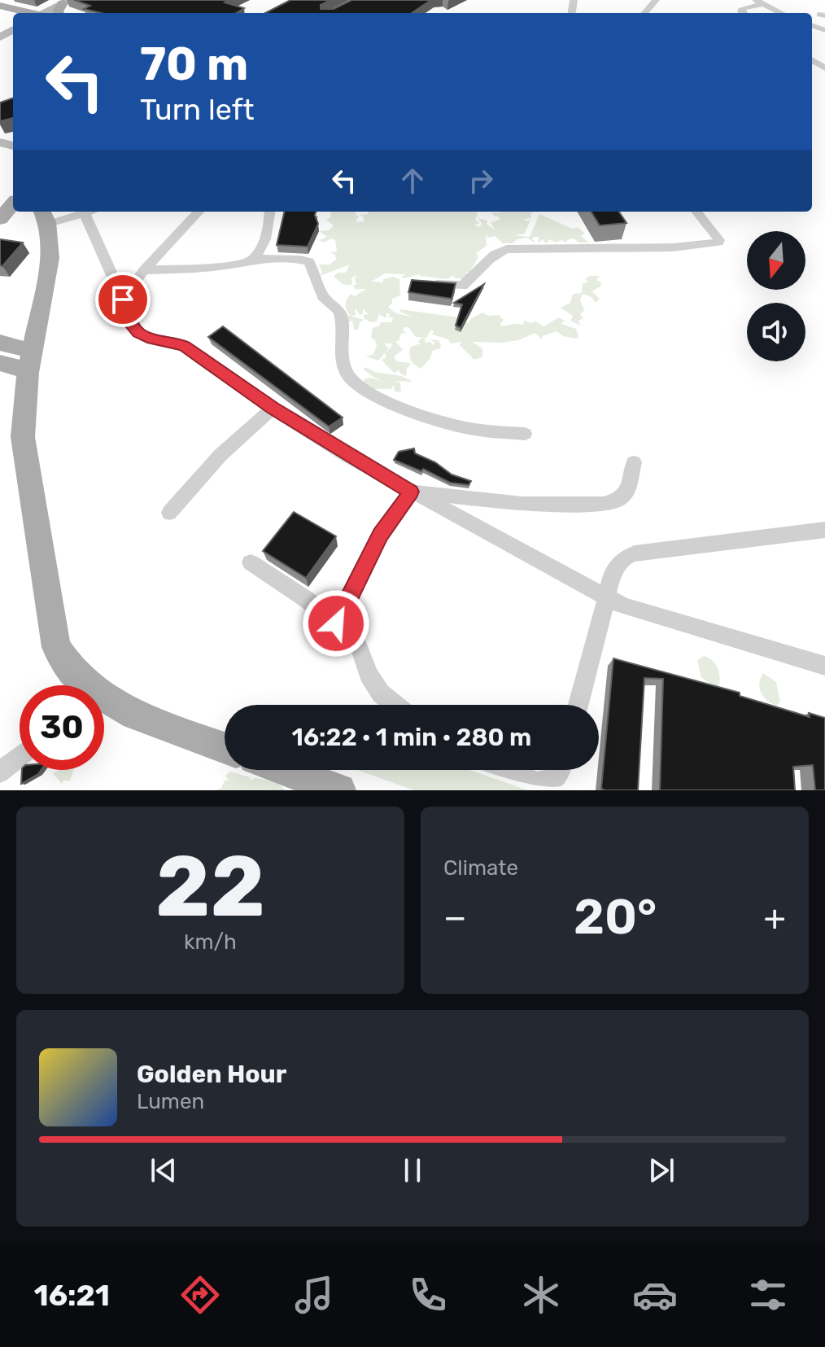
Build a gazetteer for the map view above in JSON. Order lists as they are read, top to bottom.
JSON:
{
  "north": "bottom",
  "page": {
    "turn": ["70 m", "Turn left"],
    "limit": "30",
    "trip": "16:22 · 1 min · 280 m",
    "tile": [
      ["22", "km/h"],
      "Climate"
    ],
    "heat": ["−", "20°", "+"],
    "song": ["Golden Hour", "Lumen"],
    "tabs": "16:21"
  }
}
